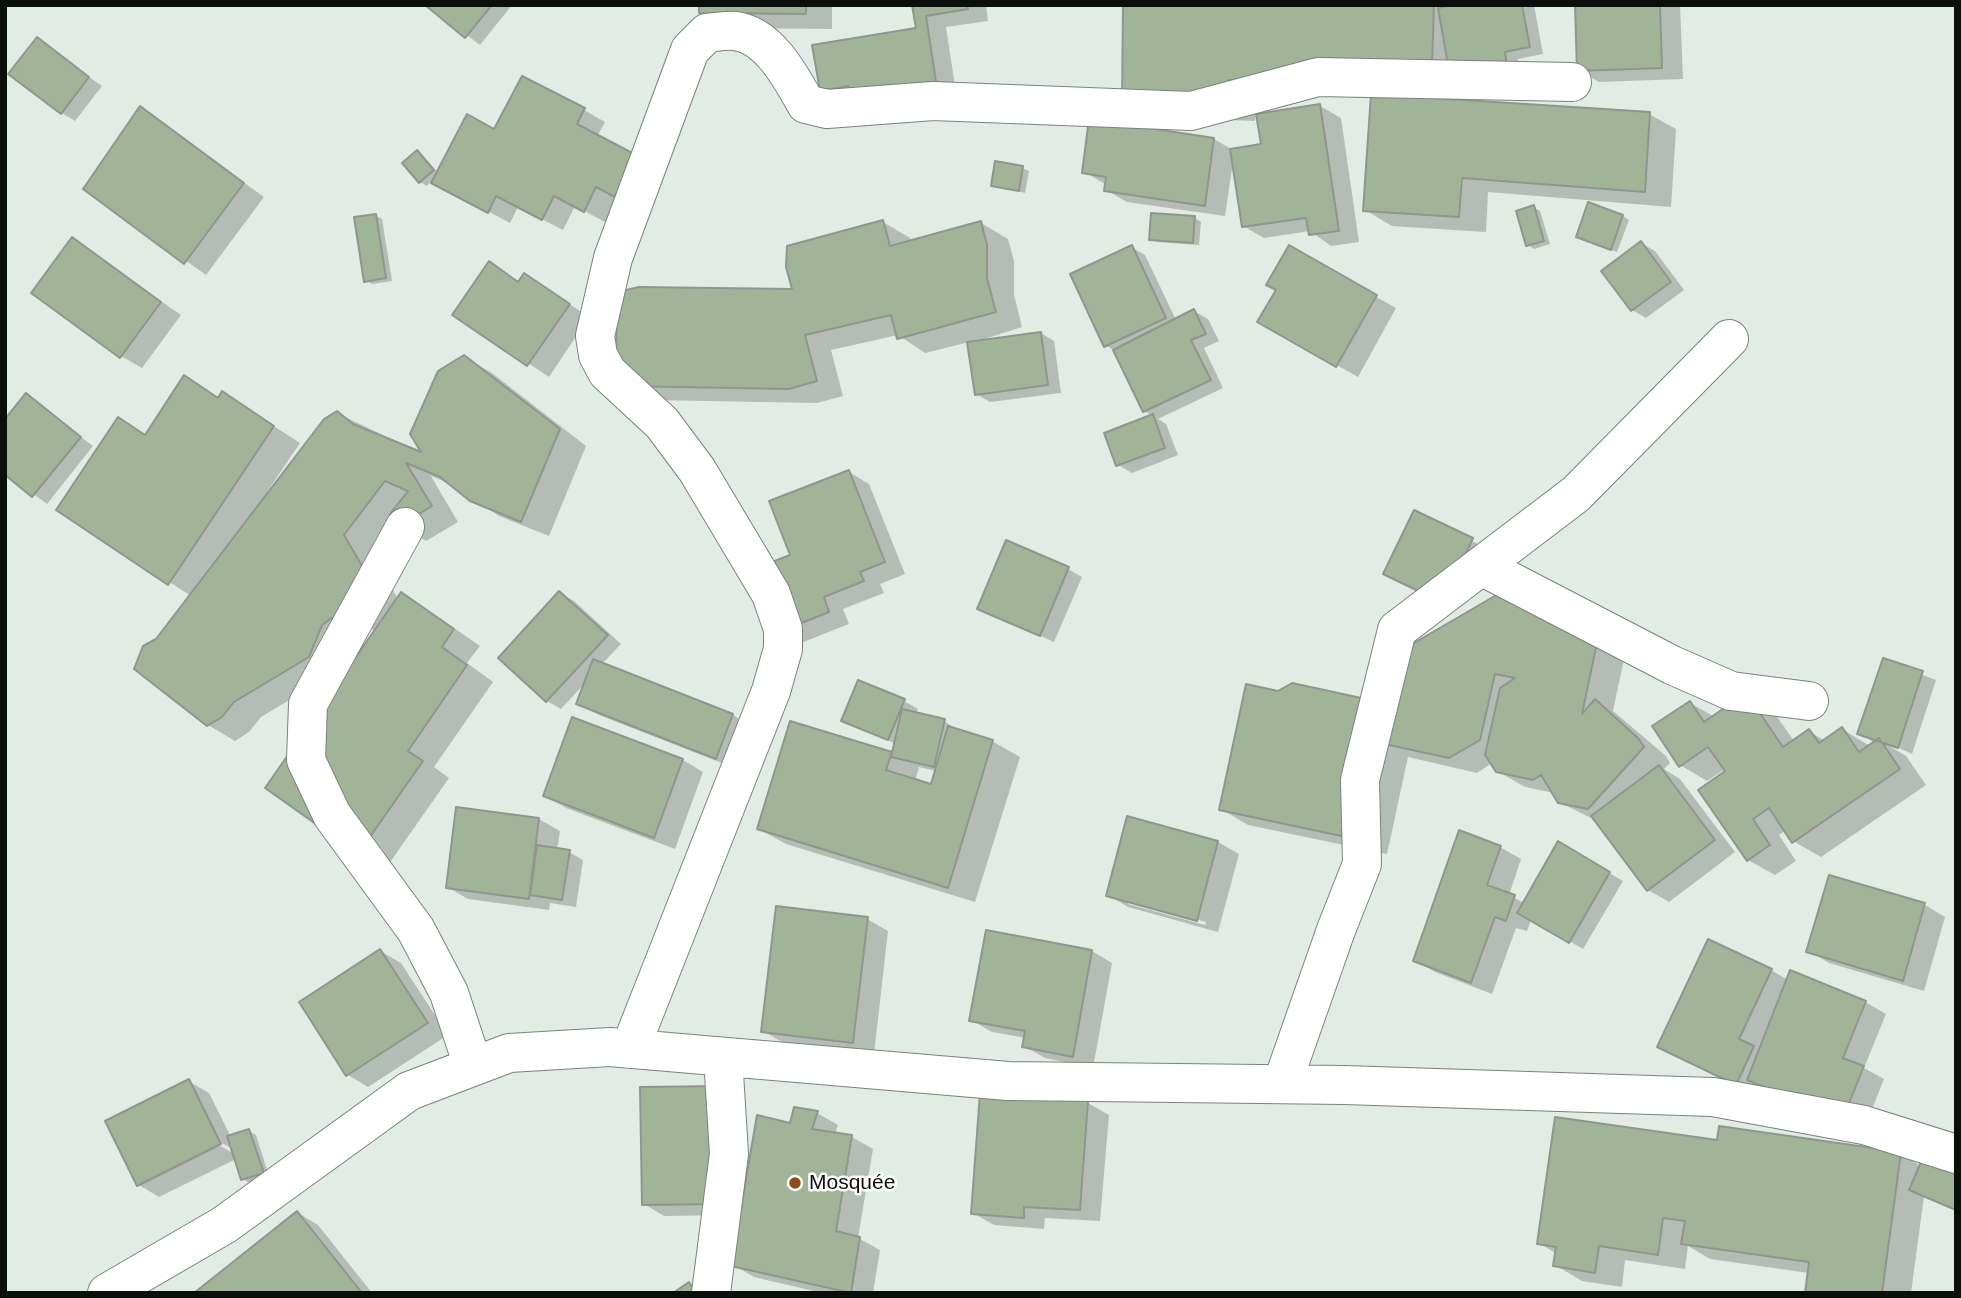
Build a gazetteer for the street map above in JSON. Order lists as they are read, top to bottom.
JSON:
{
  "places": ["Mosquée"]
}
